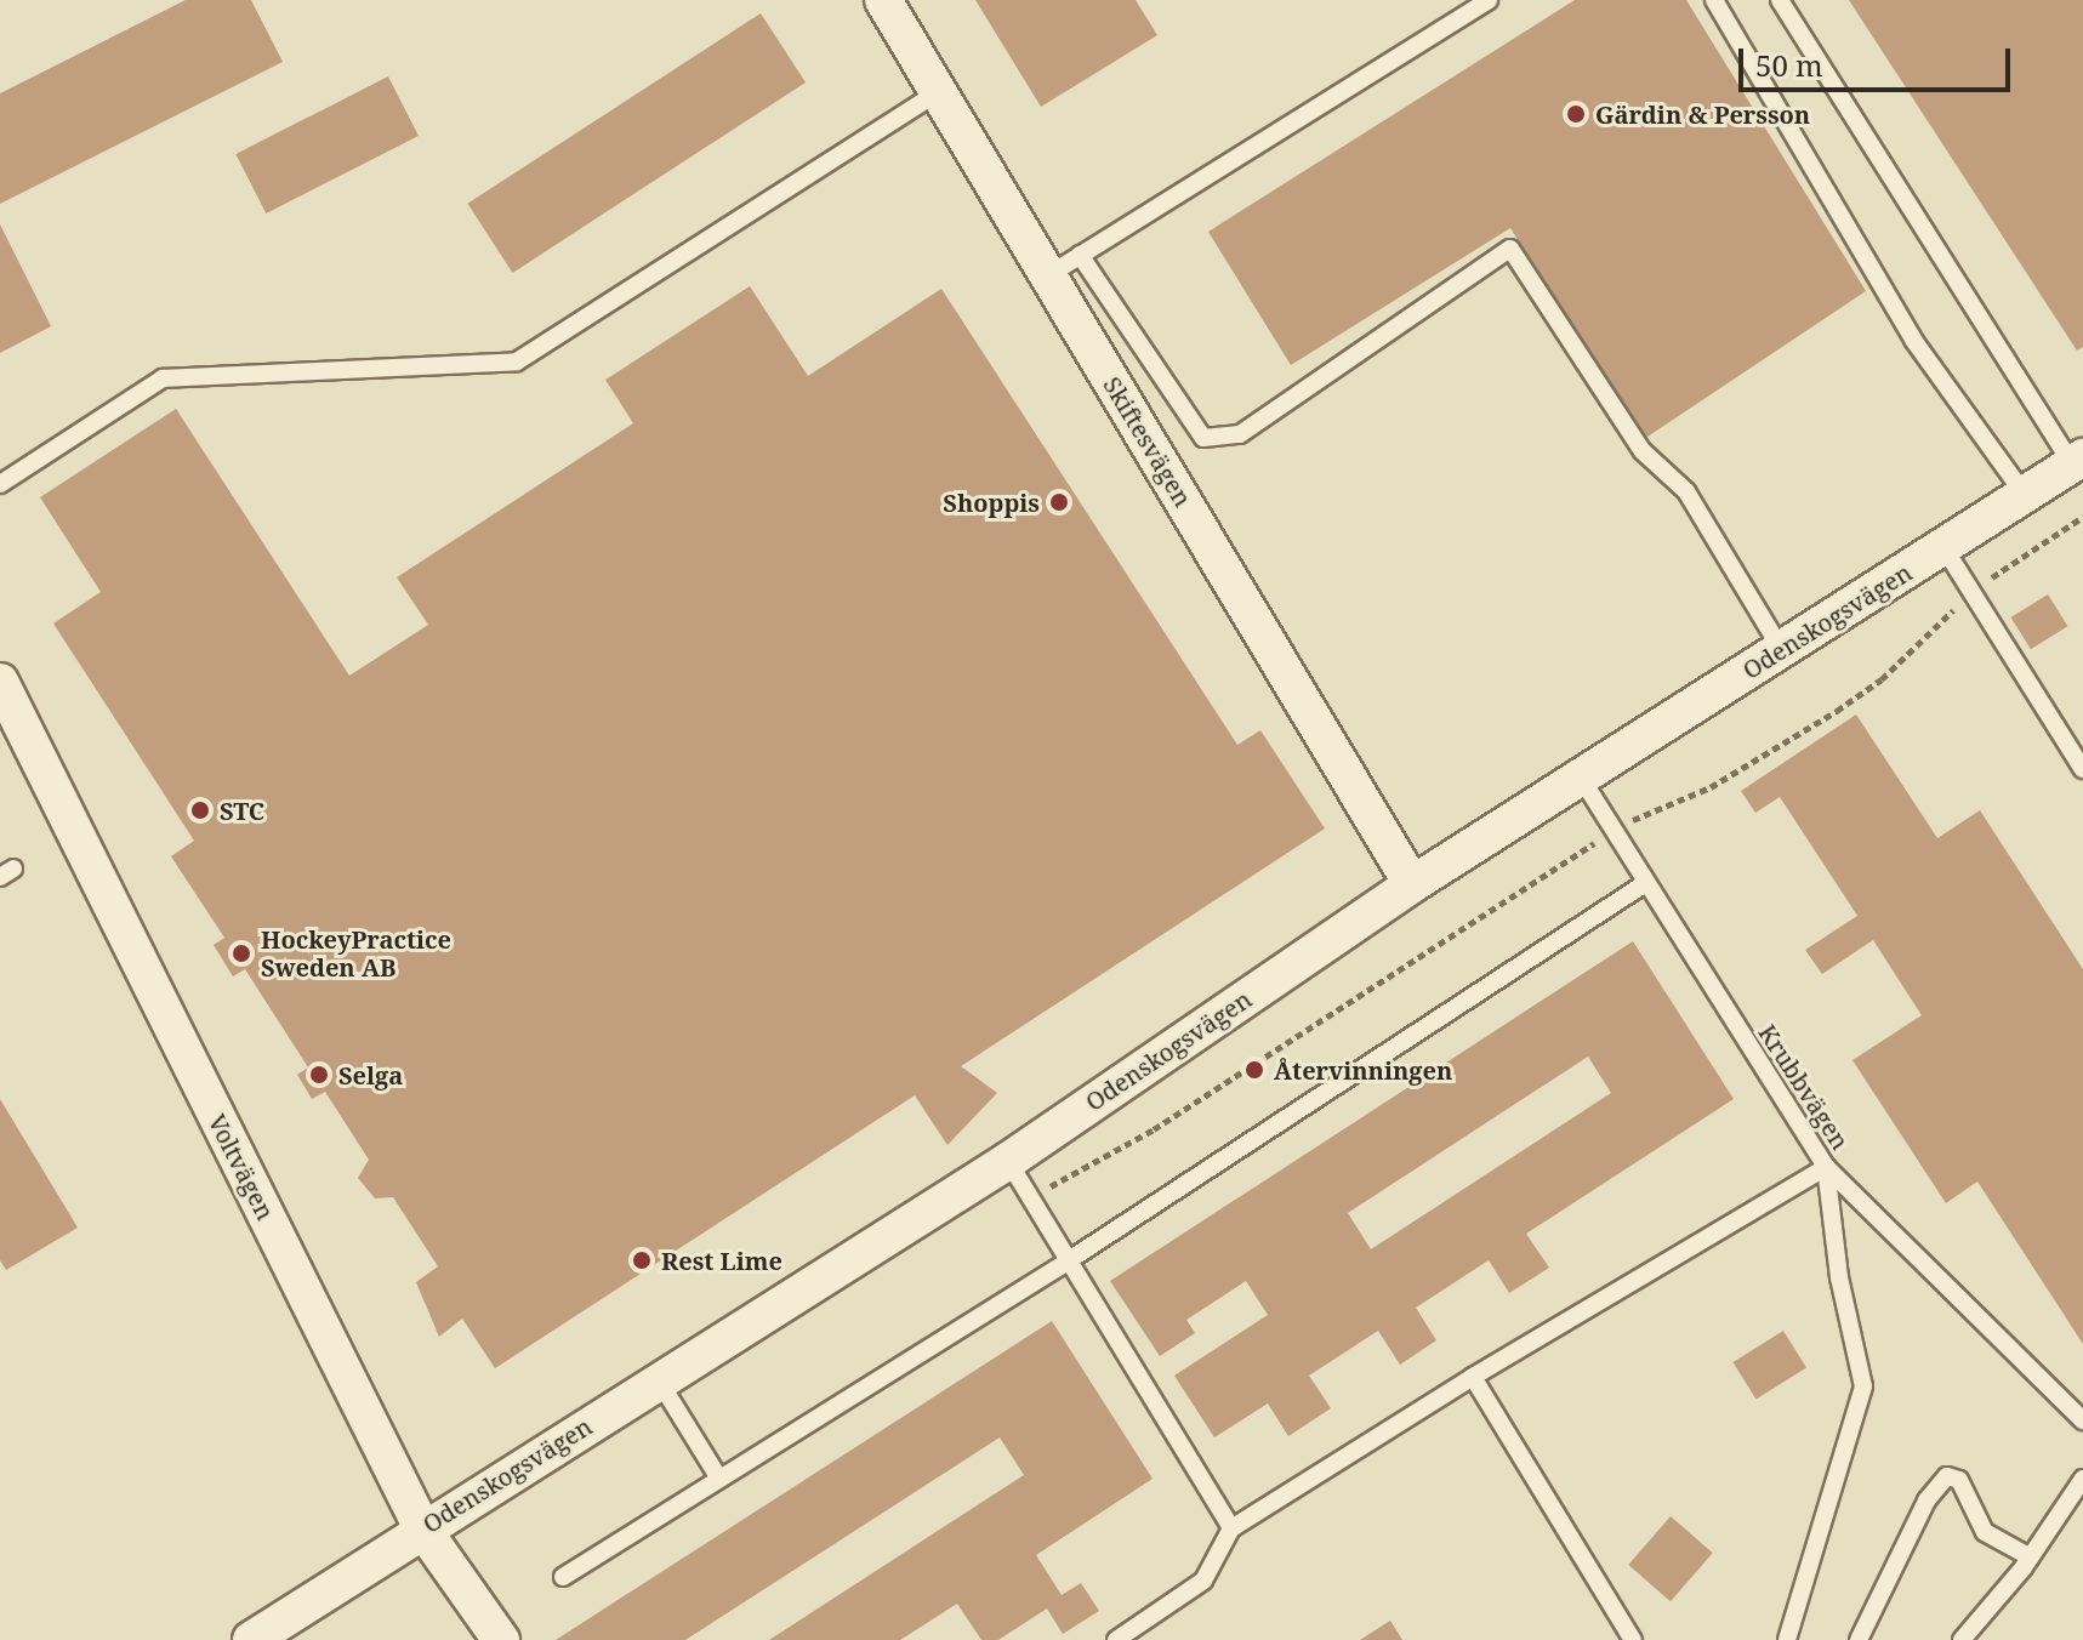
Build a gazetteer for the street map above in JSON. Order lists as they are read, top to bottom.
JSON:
{
  "streets": {
    "street": ["Skiftesvägen", "Odenskogsvägen", "Voltvägen"],
    "lane": ["Krubbvägen"]
  },
  "crossings": [
    ["Skiftesvägen", "Odenskogsvägen"],
    ["Odenskogsvägen", "Krubbvägen"],
    ["Odenskogsvägen", "Voltvägen"]
  ],
  "places": [
    "Gärdin & Persson",
    "Shoppis",
    "STC",
    "HockeyPractice Sweden AB",
    "Återvinningen",
    "Selga",
    "Rest Lime"
  ],
  "scale_bar": "50 m"
}
